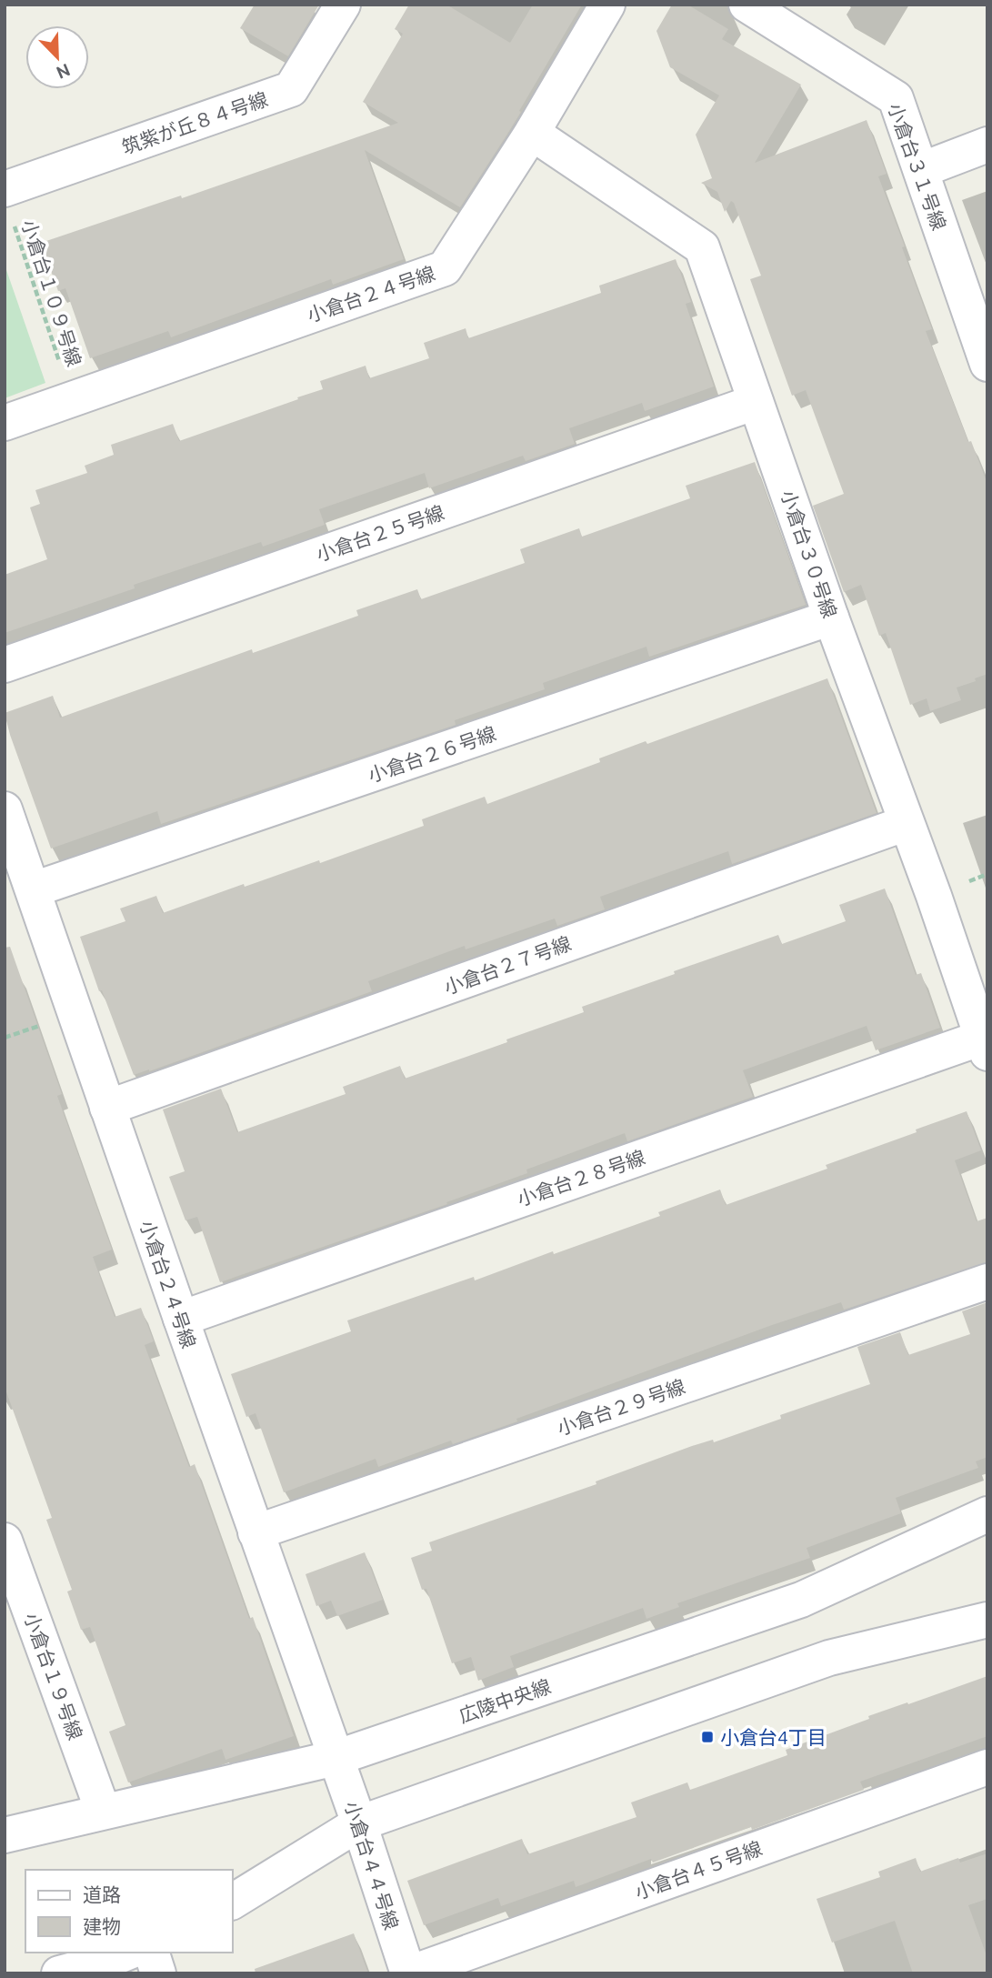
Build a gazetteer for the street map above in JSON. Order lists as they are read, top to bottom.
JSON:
{
  "streets": {
    "street": [
      "筑紫が丘８４号線",
      "小倉台３１号線",
      "小倉台２４号線",
      "小倉台２５号線",
      "小倉台３０号線",
      "小倉台２６号線",
      "小倉台２７号線",
      "小倉台２８号線",
      "小倉台２９号線",
      "小倉台１９号線",
      "広陵中央線",
      "小倉台４４号線",
      "小倉台４５号線"
    ],
    "path": ["小倉台１０９号線"]
  },
  "crossings": [
    ["筑紫が丘８４号線", "小倉台１０９号線"],
    ["小倉台１０９号線", "小倉台２４号線"],
    ["小倉台２４号線", "小倉台３０号線"],
    ["小倉台２４号線", "小倉台２６号線"],
    ["小倉台２４号線", "小倉台２７号線"],
    ["小倉台２４号線", "小倉台２８号線"],
    ["小倉台２４号線", "小倉台２９号線"],
    ["小倉台２４号線", "広陵中央線"],
    ["小倉台２４号線", "小倉台４４号線"],
    ["小倉台２５号線", "小倉台３０号線"],
    ["小倉台３０号線", "小倉台２６号線"],
    ["小倉台３０号線", "小倉台２７号線"],
    ["小倉台３０号線", "小倉台２８号線"],
    ["小倉台１９号線", "広陵中央線"],
    ["広陵中央線", "小倉台４４号線"],
    ["小倉台４４号線", "小倉台４５号線"]
  ],
  "places": {
    "transit": ["小倉台4丁目"]
  },
  "legend": ["道路", "建物"],
  "north": "bottom right"
}
